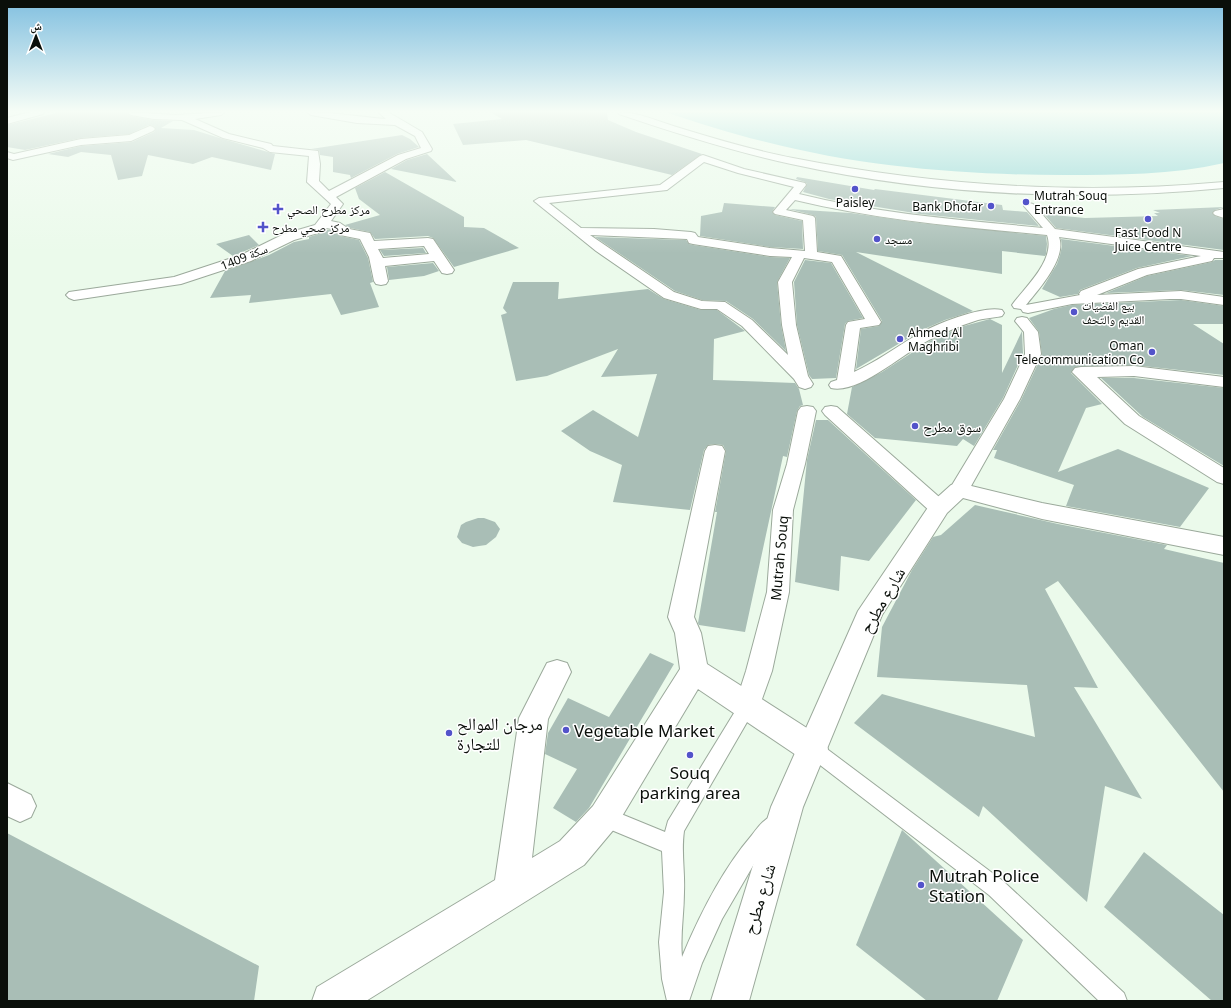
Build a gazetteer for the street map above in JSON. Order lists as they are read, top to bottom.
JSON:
{
  "streets": {
    "street": ["1409 سكة", "Mutrah Souq", "شارع مطرح"]
  },
  "places": {
    "other": [
      "Paisley",
      "Mutrah Souq Entrance",
      "Bank Dhofar",
      "Fast Food N Juice Centre",
      "مسجد",
      "بيع الفضيات القديم والتحف",
      "Ahmed Al Maghribi",
      "Oman Telecommunication Co",
      "سوق مطرح",
      "Vegetable Market",
      "مرجان الموالح للتجارة",
      "Souq parking area",
      "Mutrah Police Station"
    ],
    "health": ["مركز مطرح الصحي", "مركز صحي مطرح"]
  },
  "north": "top"
}
